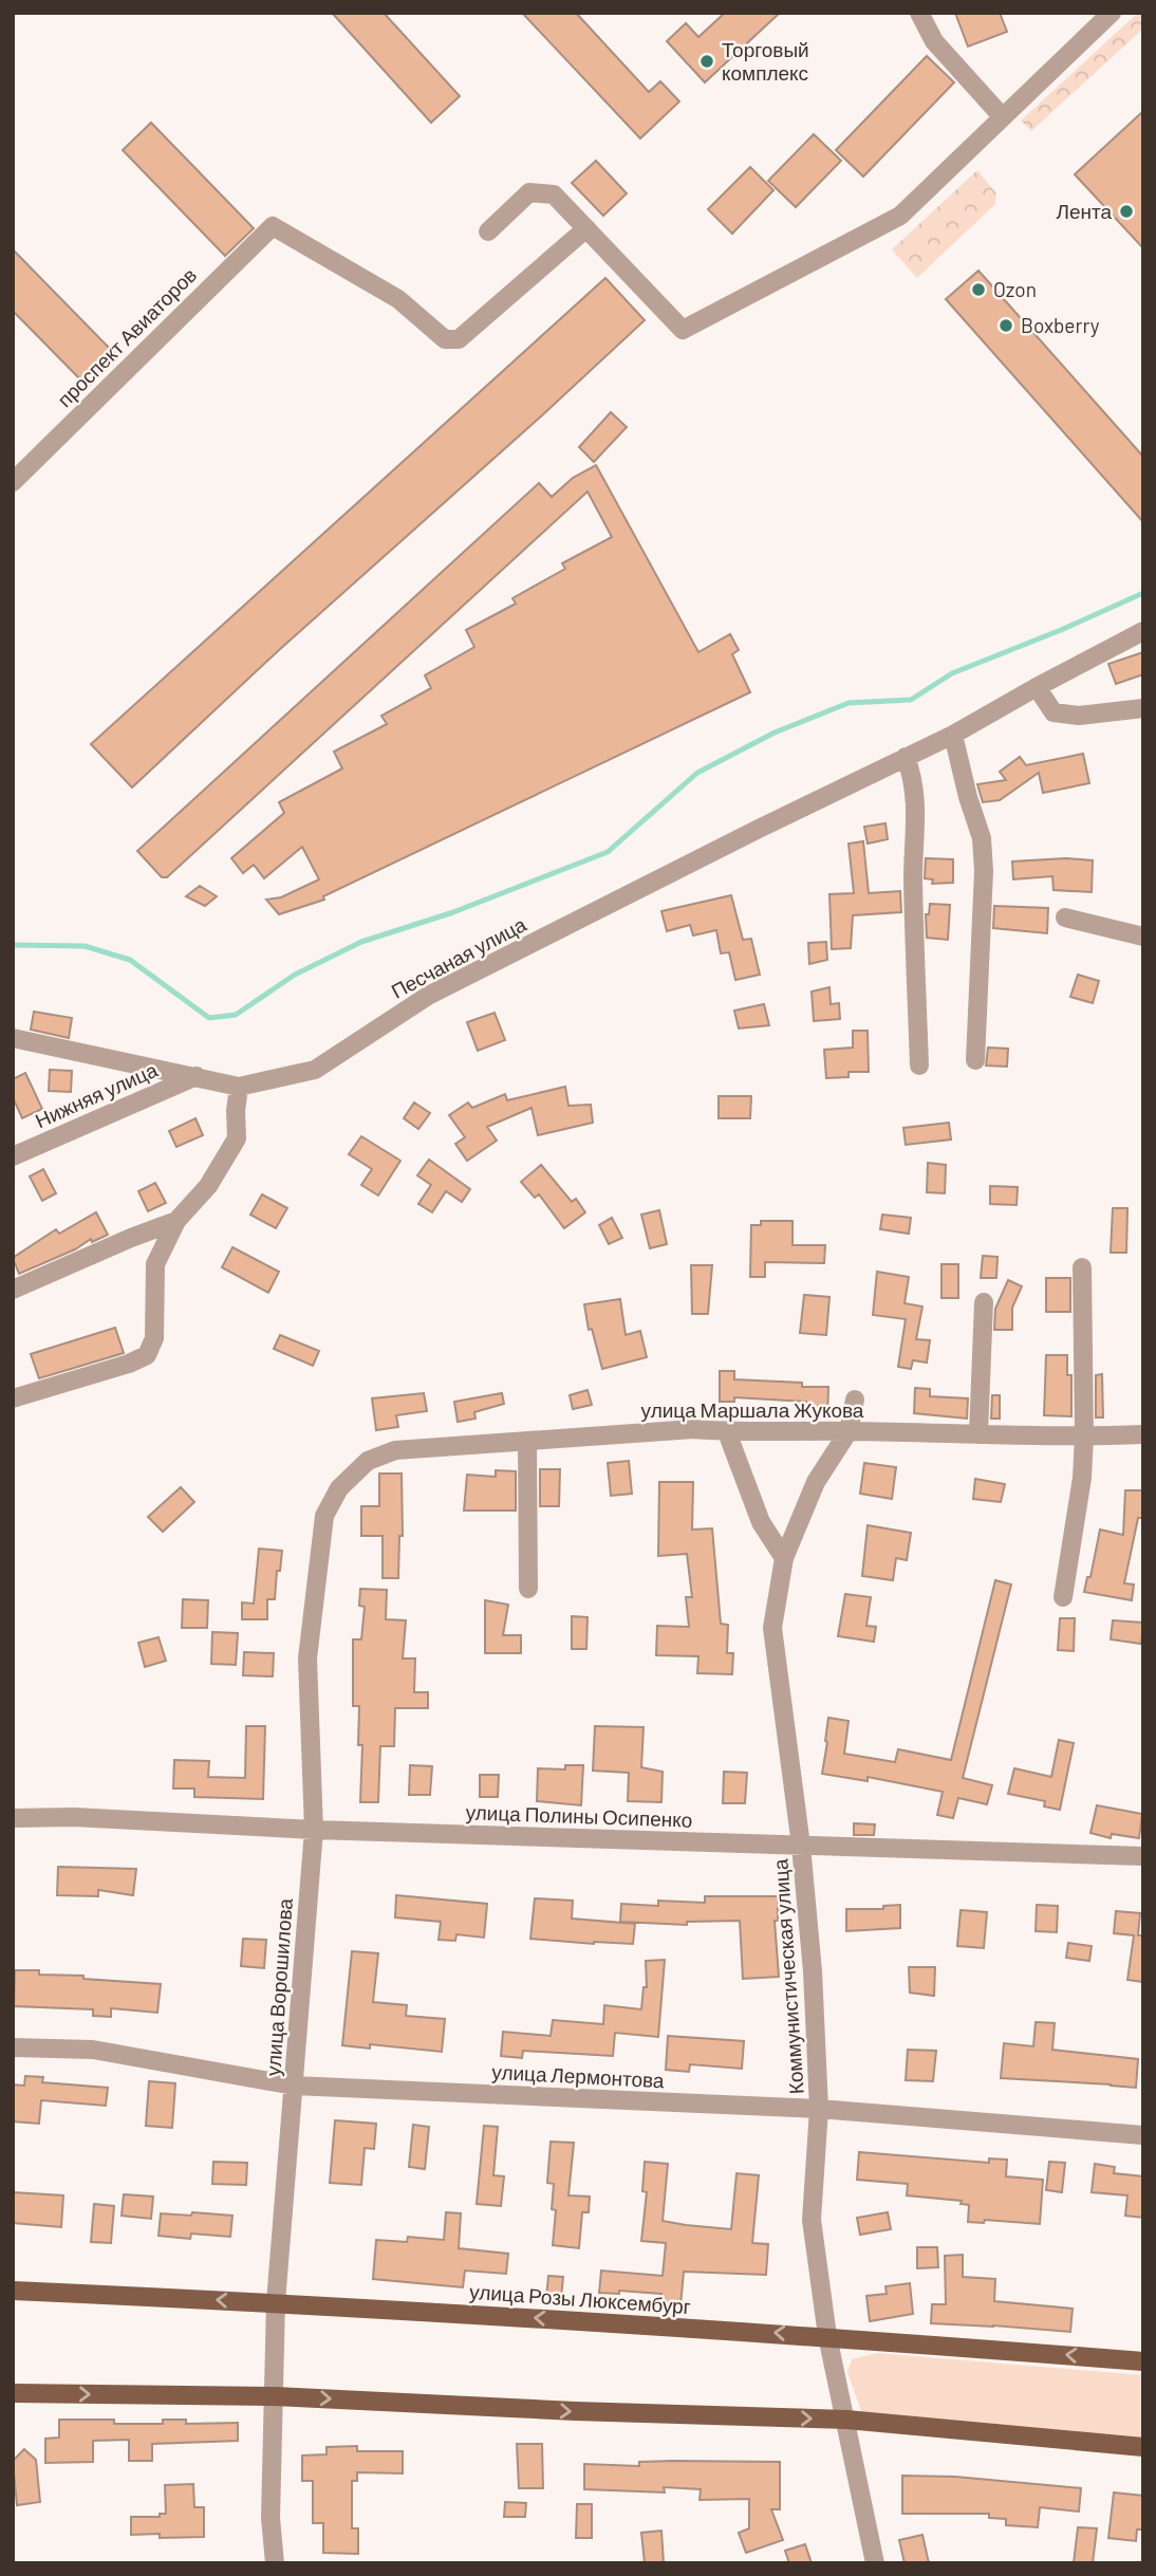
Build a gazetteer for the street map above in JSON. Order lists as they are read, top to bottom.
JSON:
{
  "streets": {
    "main road": ["улица Розы Люксембург"],
    "street": [
      "проспект Авиаторов",
      "Песчаная улица",
      "Нижняя улица",
      "улица Маршала Жукова",
      "улица Полины Осипенко",
      "Коммунистическая улица",
      "улица Ворошилова",
      "улица Лермонтова"
    ]
  },
  "crossings": [
    ["Песчаная улица", "Нижняя улица"],
    ["улица Маршала Жукова", "Коммунистическая улица"],
    ["улица Маршала Жукова", "улица Ворошилова"],
    ["улица Полины Осипенко", "Коммунистическая улица"],
    ["улица Полины Осипенко", "улица Ворошилова"],
    ["Коммунистическая улица", "улица Лермонтова"],
    ["Коммунистическая улица", "улица Розы Люксембург"],
    ["улица Ворошилова", "улица Лермонтова"],
    ["улица Ворошилова", "улица Розы Люксембург"]
  ],
  "places": [
    "Торговый комплекс",
    "Лента",
    "Ozon",
    "Boxberry"
  ]
}
